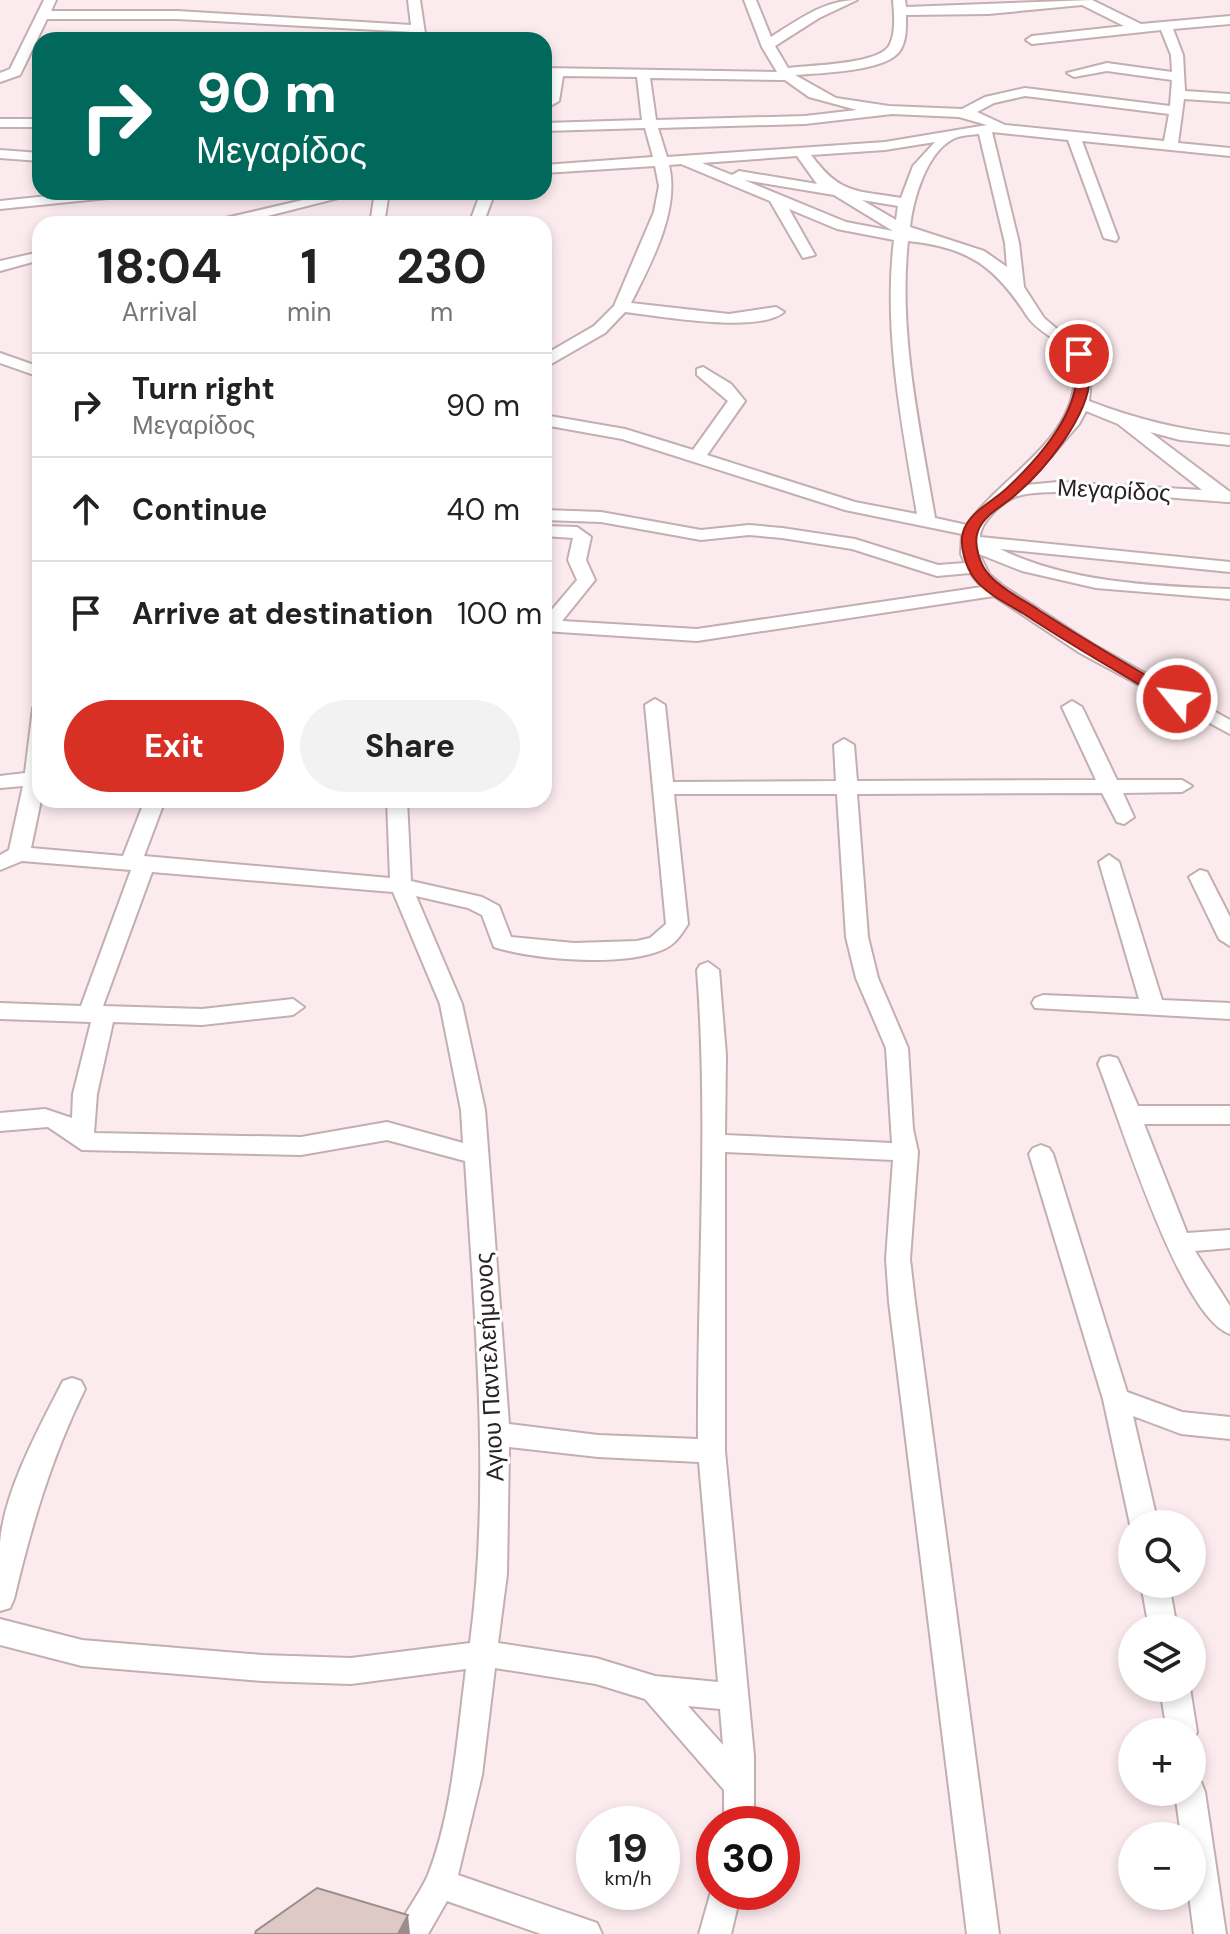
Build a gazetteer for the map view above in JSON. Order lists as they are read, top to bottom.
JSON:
{
  "streets": {
    "street": ["Μεγαρίδος", "Αγιου Παντελεήμονος"]
  },
  "page": {
    "turn": ["90 m", "Μεγαρίδος"],
    "eta": [
      "18:04",
      "Arrival",
      "1",
      "min",
      "230",
      "m"
    ],
    "list": [
      {
        "name": "Turn right",
        "note": "Μεγαρίδος",
        "value": "90 m"
      },
      {
        "name": "Continue",
        "value": "40 m"
      },
      {
        "name": "Arrive at destination",
        "value": "100 m"
      }
    ],
    "buttons": ["Exit", "Share"],
    "map_buttons": ["+", "−"],
    "speed": "19 km/h",
    "limit": "30"
  }
}
